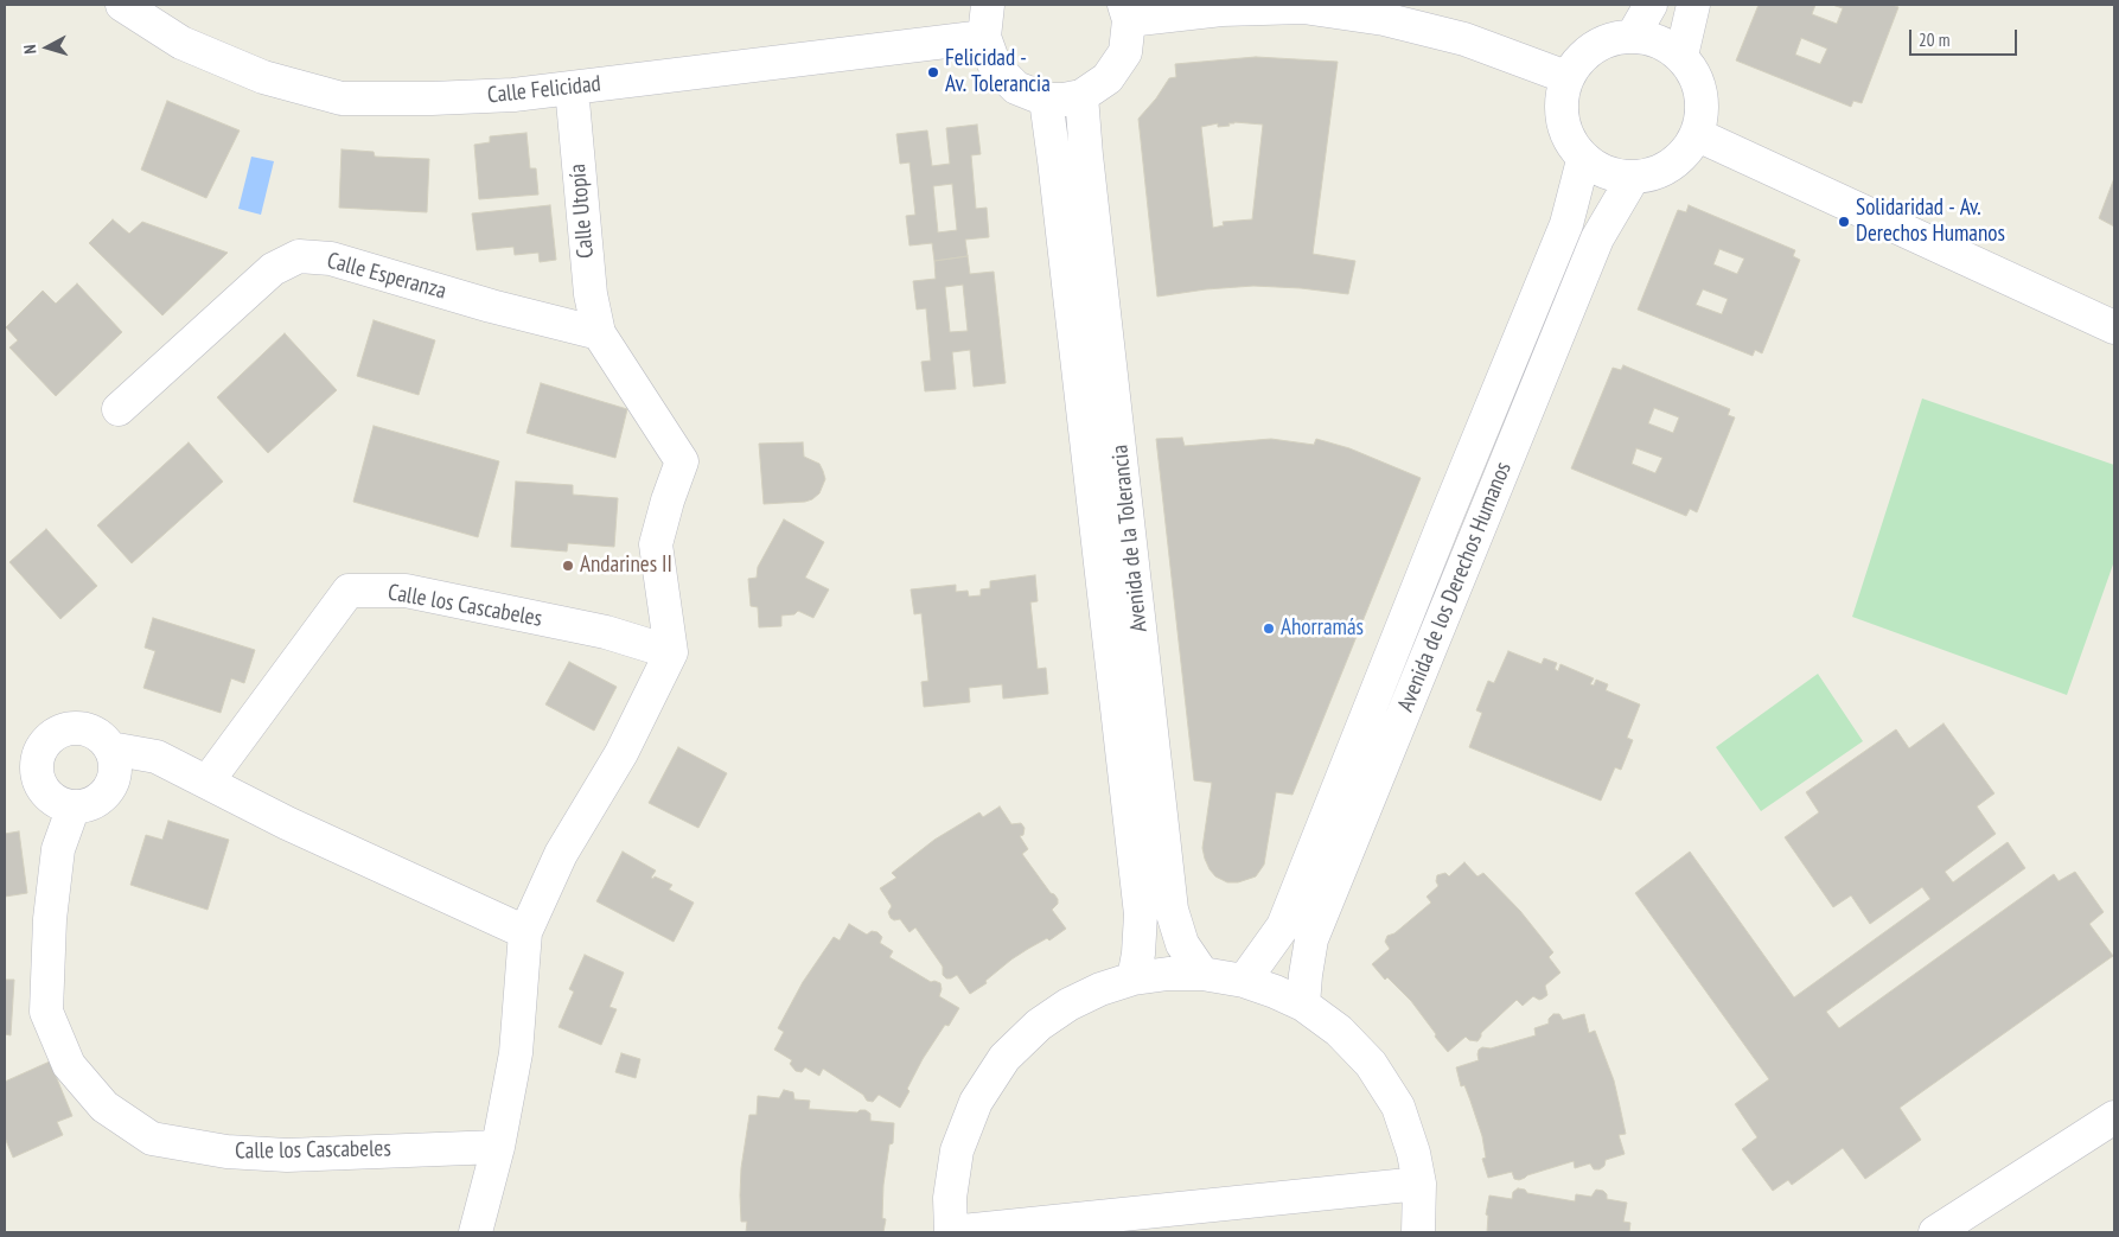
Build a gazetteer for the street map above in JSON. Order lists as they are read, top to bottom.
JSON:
{
  "streets": {
    "street": [
      "Calle Felicidad",
      "Calle Utopía",
      "Calle Esperanza",
      "Avenida de la Tolerancia",
      "Avenida de los Derechos Humanos",
      "Calle los Cascabeles"
    ]
  },
  "crossings": [
    ["Calle Felicidad", "Calle Utopía"],
    ["Calle Utopía", "Calle Esperanza"]
  ],
  "places": [
    "Felicidad - Av. Tolerancia",
    "Solidaridad - Av. Derechos Humanos",
    "Andarines II",
    "Ahorramás"
  ],
  "scale_bar": "20 m",
  "north": "left"
}
